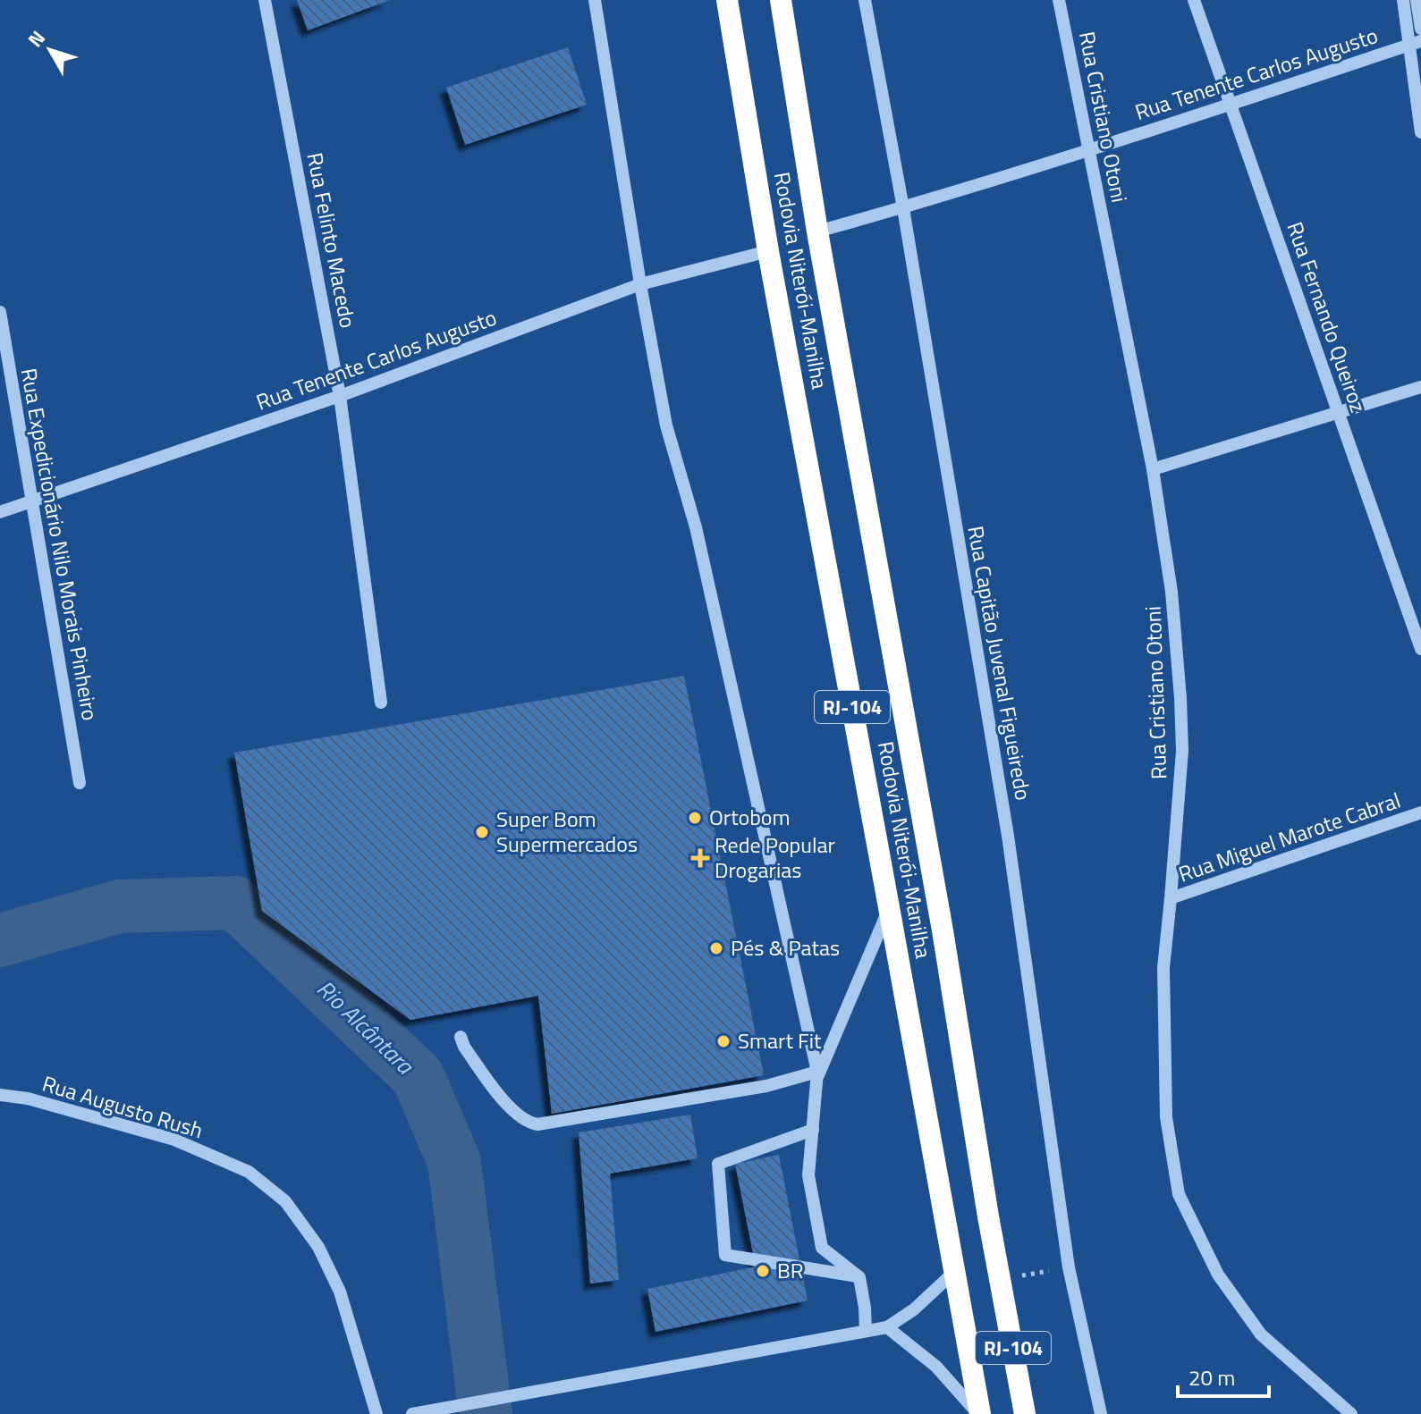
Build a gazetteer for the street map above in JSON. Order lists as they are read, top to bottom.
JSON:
{
  "streets": {
    "highway": ["Rodovia Niterói-Manilha", "RJ-104"],
    "street": [
      "Rua Tenente Carlos Augusto",
      "Rua Cristiano Otoni",
      "Rua Felinto Macedo",
      "Rua Fernando Queiroz",
      "Rua Expedicionário Nilo Morais Pinheiro",
      "Rua Capitão Juvenal Figueiredo",
      "Rua Miguel Marote Cabral",
      "Rua Augusto Rush"
    ]
  },
  "crossings": [
    ["Rua Tenente Carlos Augusto", "Rua Cristiano Otoni"],
    ["Rua Tenente Carlos Augusto", "Rua Felinto Macedo"],
    ["Rua Tenente Carlos Augusto", "Rodovia Niterói-Manilha"],
    ["Rua Tenente Carlos Augusto", "Rua Expedicionário Nilo Morais Pinheiro"],
    ["Rua Tenente Carlos Augusto", "Rua Capitão Juvenal Figueiredo"],
    ["Rua Cristiano Otoni", "Rua Miguel Marote Cabral"]
  ],
  "water": ["Rio Alcântara"],
  "places": {
    "other": [
      "Ortobom",
      "Super Bom Supermercados",
      "Pés & Patas",
      "Smart Fit",
      "BR"
    ],
    "health": ["Rede Popular Drogarias"]
  },
  "scale_bar": "20 m",
  "north": "top left"
}
